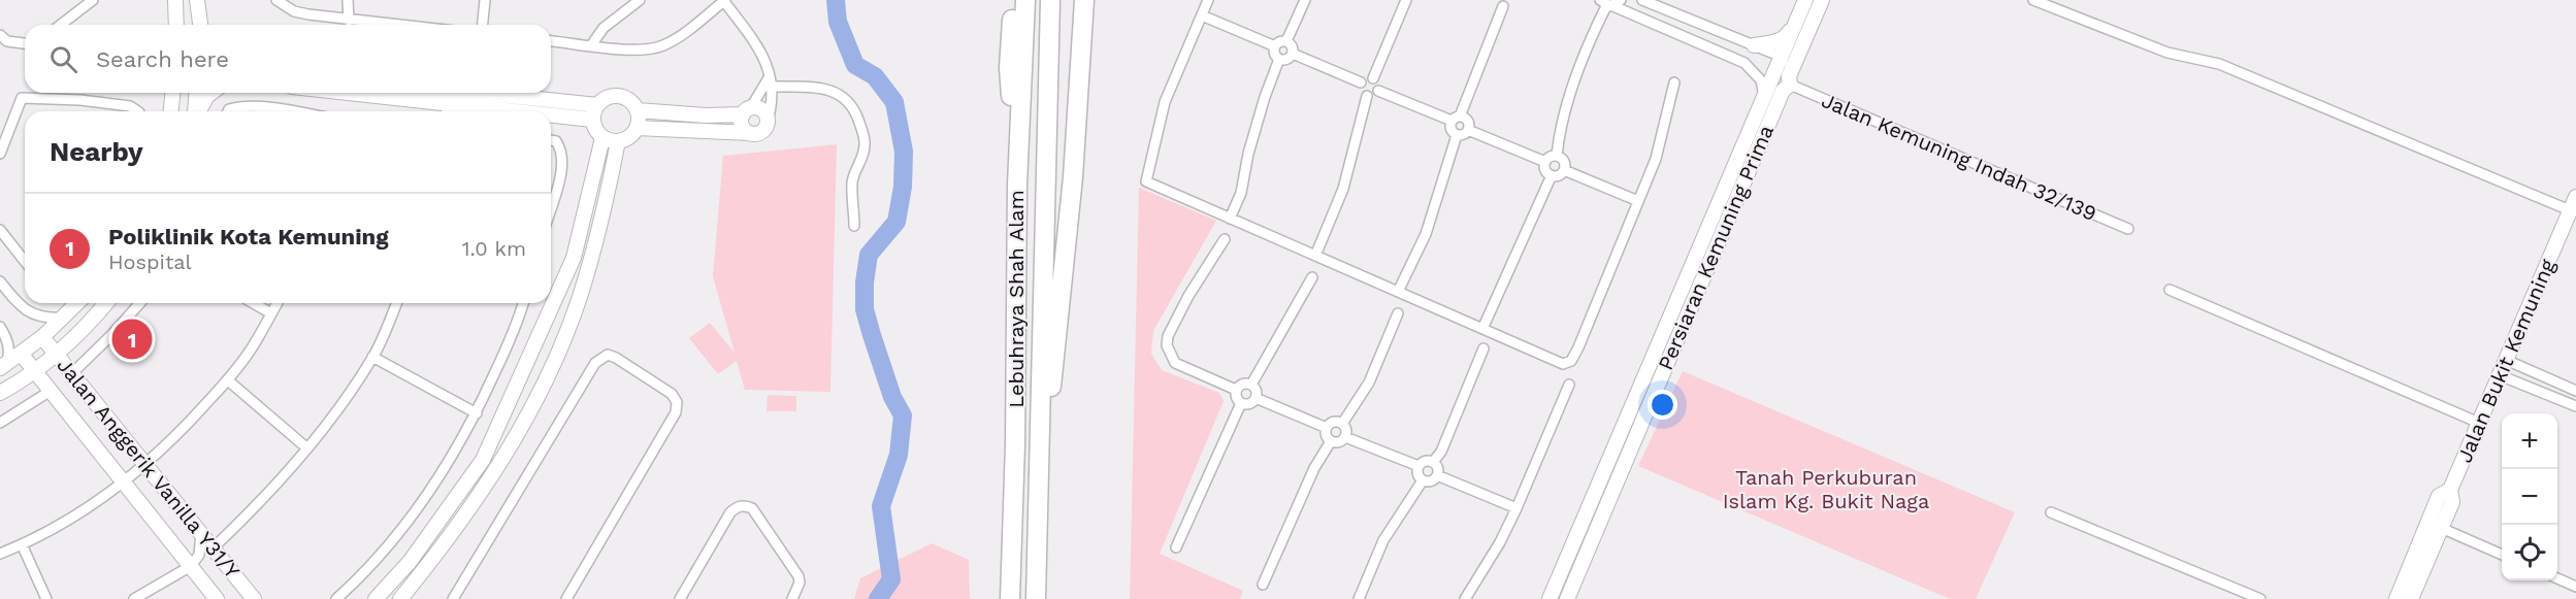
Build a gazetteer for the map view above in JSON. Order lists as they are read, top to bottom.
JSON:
{
  "streets": {
    "highway": ["Lebuhraya Shah Alam"],
    "street": [
      "Jalan Kemuning Indah 32/139",
      "Persiaran Kemuning Prima",
      "Jalan Bukit Kemuning",
      "Jalan Anggerik Vanilla Y31/Y"
    ]
  },
  "crossings": [
    ["Jalan Kemuning Indah 32/139", "Persiaran Kemuning Prima"]
  ],
  "parks": ["Tanah Perkuburan Islam Kg. Bukit Naga"],
  "page": {
    "search": "Search here",
    "heading": "Nearby",
    "list": [
      {
        "mark": "1",
        "name": "Poliklinik Kota Kemuning",
        "note": "Hospital",
        "value": "1.0 km"
      }
    ],
    "pins": "1",
    "map_buttons": ["+", "−"]
  }
}
